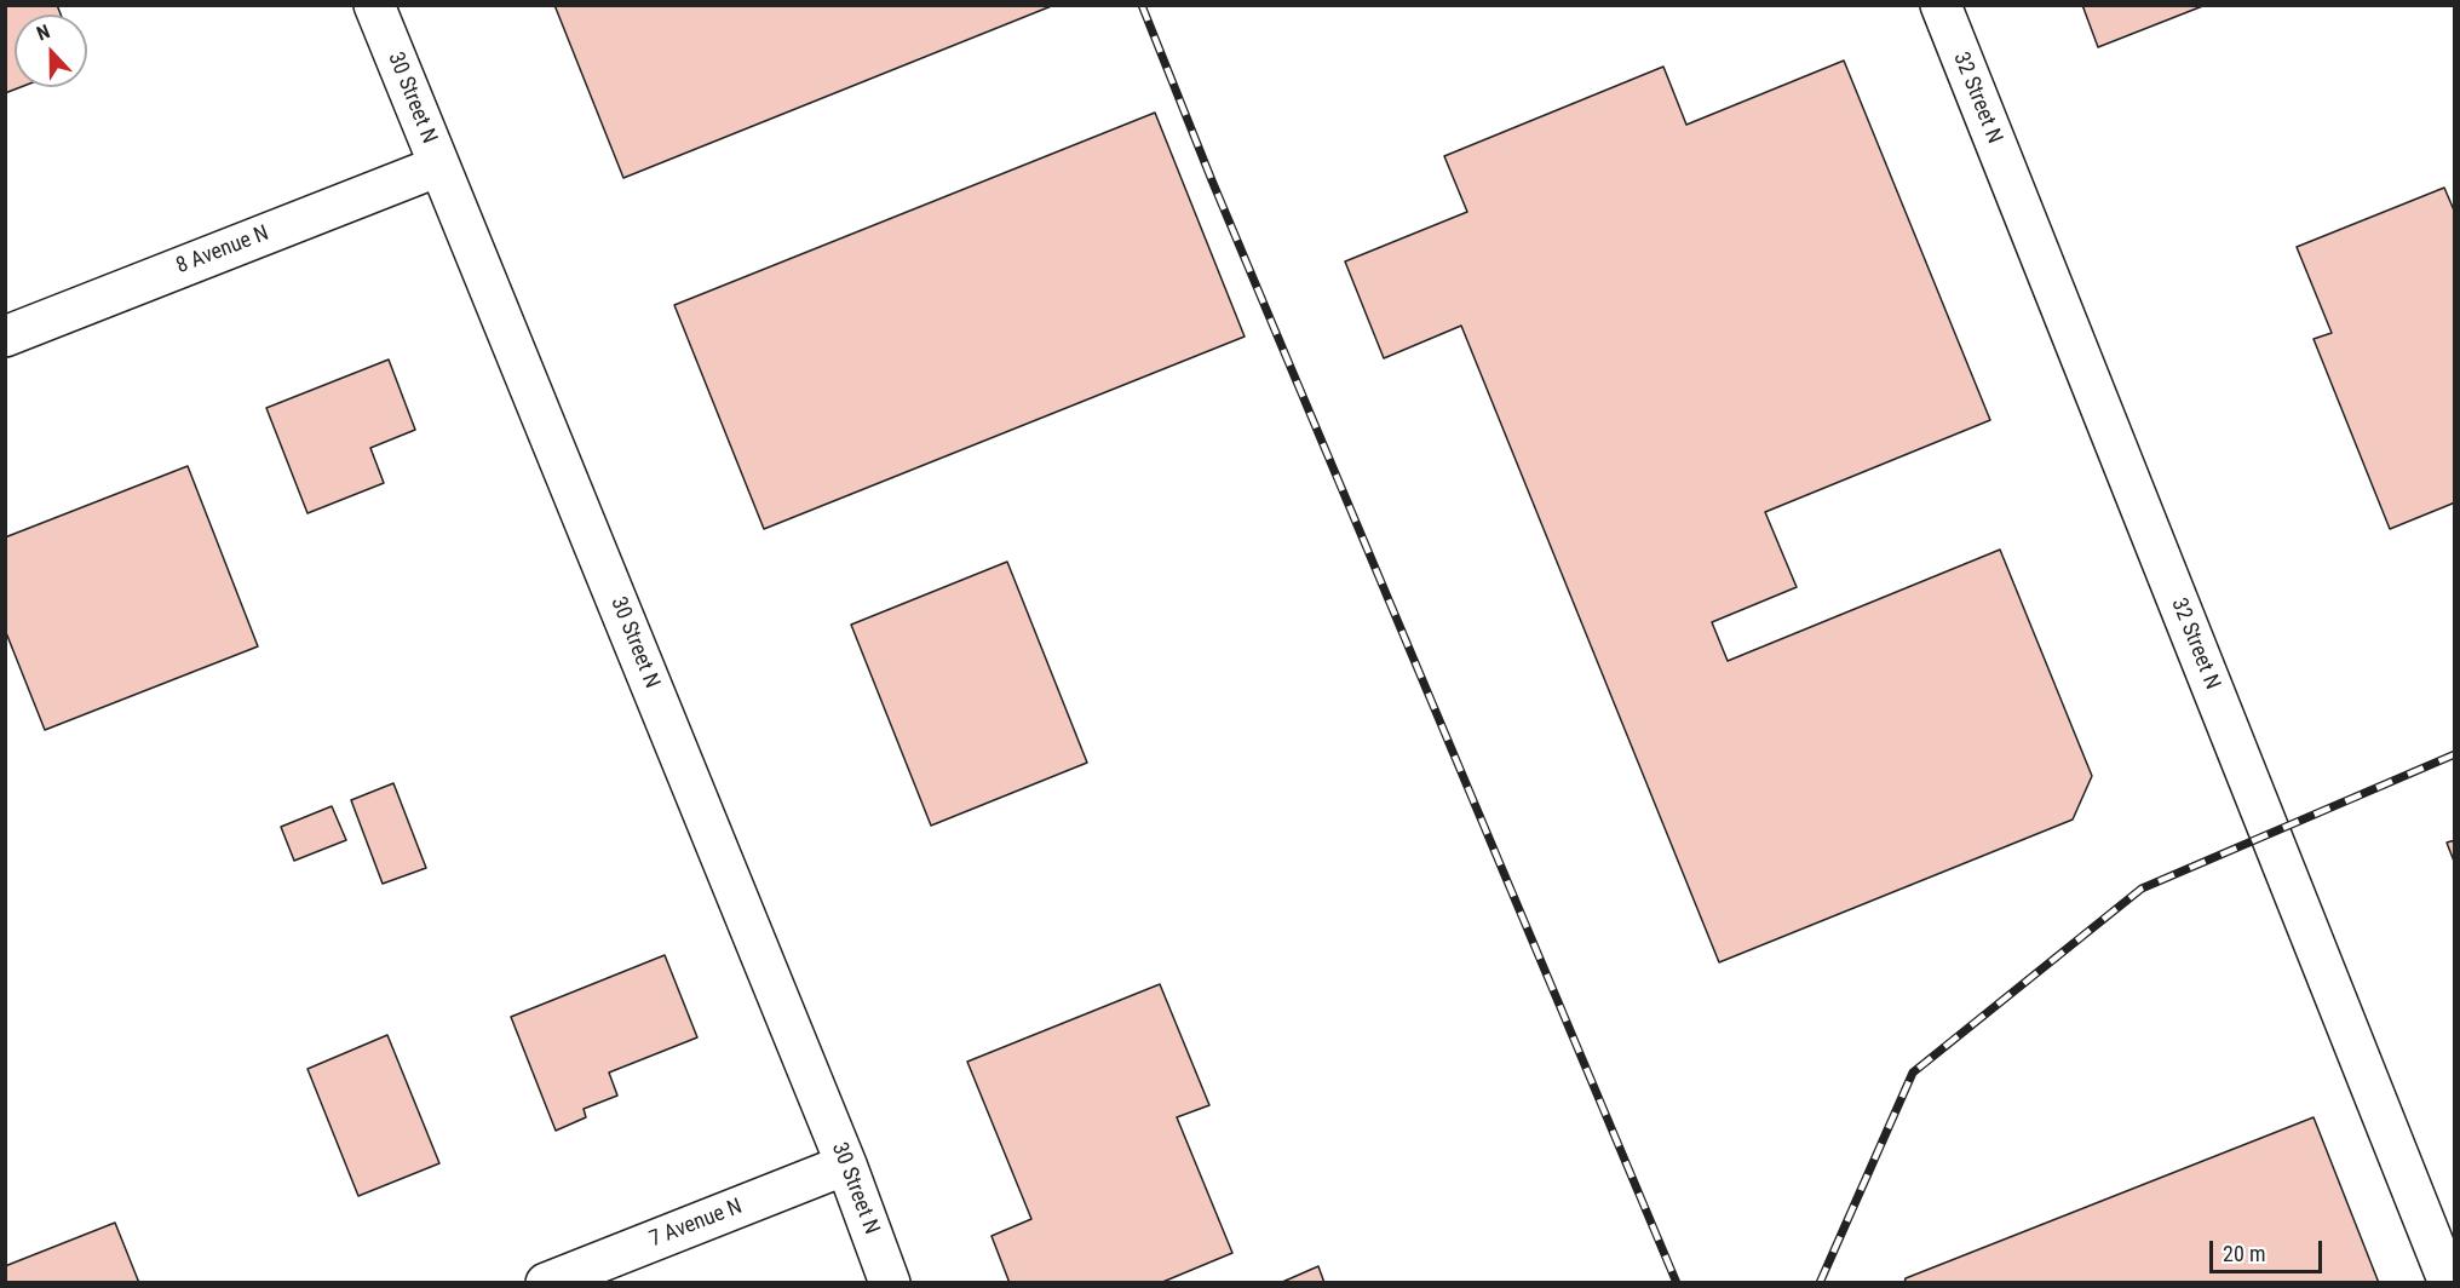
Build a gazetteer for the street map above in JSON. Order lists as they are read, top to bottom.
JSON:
{
  "streets": {
    "street": [
      "30 Street N",
      "32 Street N",
      "8 Avenue N",
      "7 Avenue N"
    ]
  },
  "crossings": [
    ["30 Street N", "8 Avenue N"],
    ["30 Street N", "7 Avenue N"]
  ],
  "scale_bar": "20 m",
  "north": "top"
}
